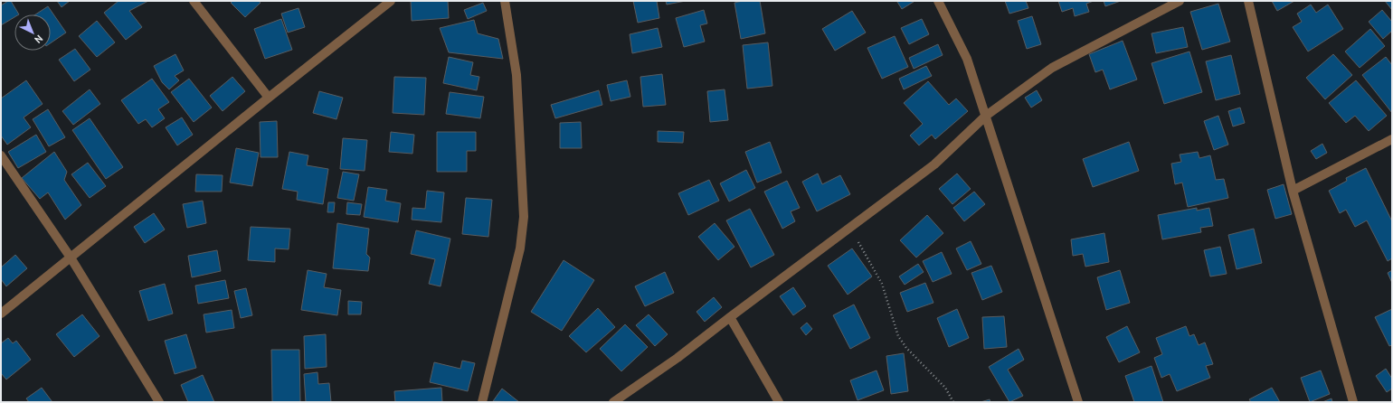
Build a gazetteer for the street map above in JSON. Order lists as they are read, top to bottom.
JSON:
{
  "north": "bottom right"
}
